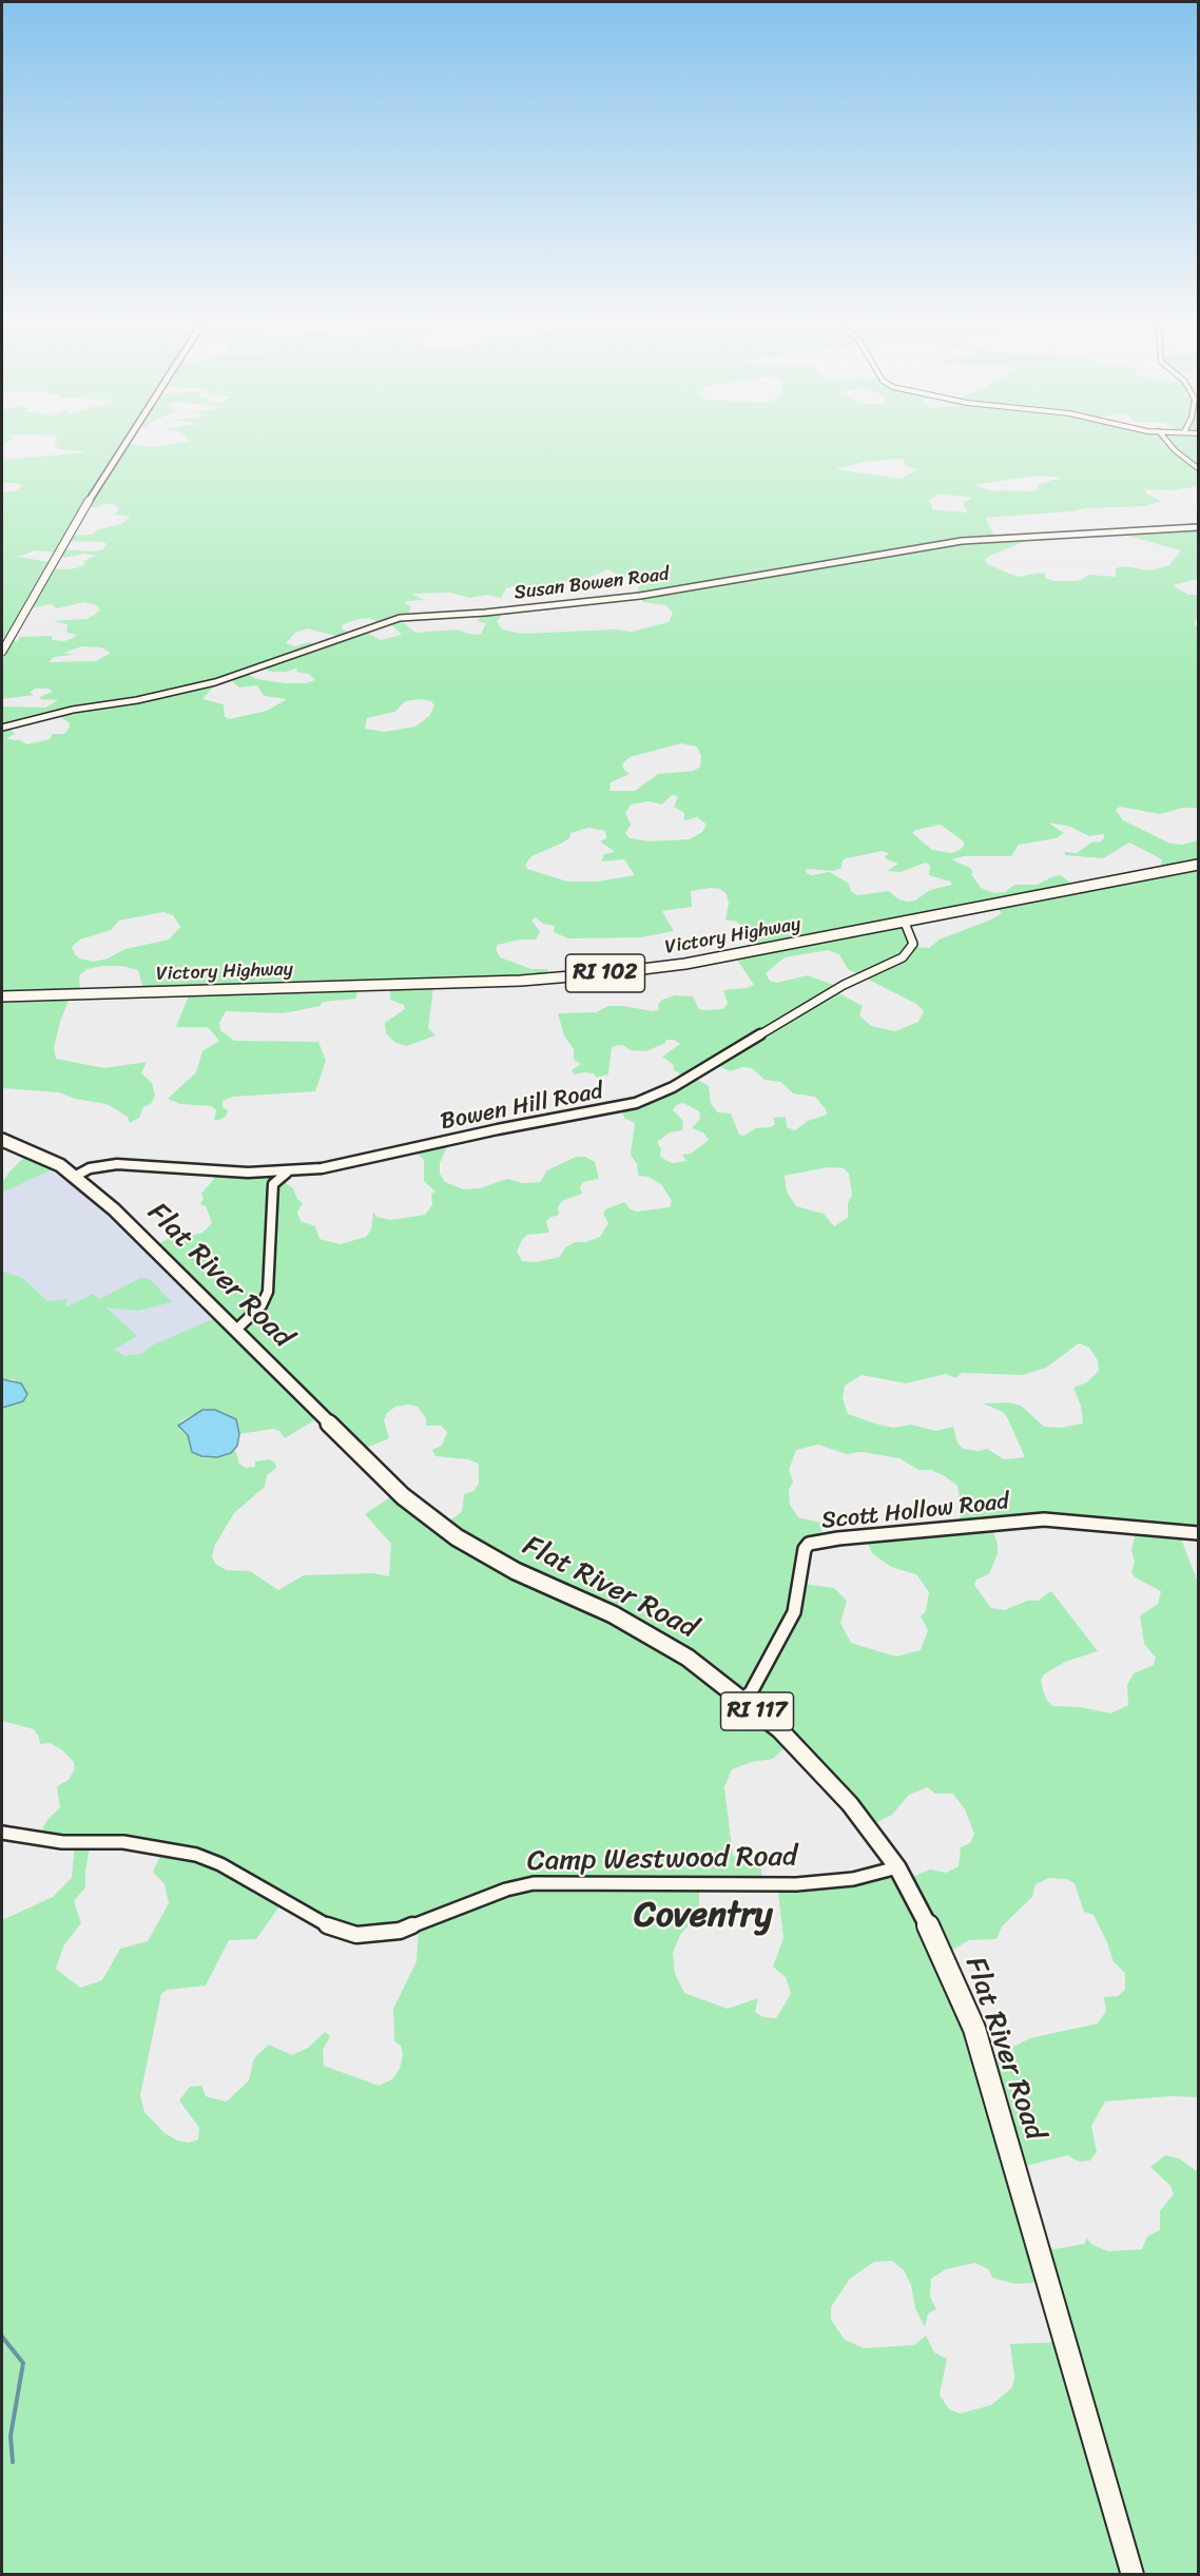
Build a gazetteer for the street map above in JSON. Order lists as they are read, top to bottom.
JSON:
{
  "streets": {
    "main road": [
      "Victory Highway",
      "RI 102",
      "Flat River Road",
      "RI 117"
    ],
    "street": [
      "Susan Bowen Road",
      "Bowen Hill Road",
      "Scott Hollow Road",
      "Camp Westwood Road"
    ]
  },
  "crossings": [
    ["Victory Highway", "Bowen Hill Road"],
    ["Bowen Hill Road", "Flat River Road"],
    ["Flat River Road", "Scott Hollow Road"],
    ["Flat River Road", "Camp Westwood Road"]
  ],
  "districts": ["Coventry"]
}
